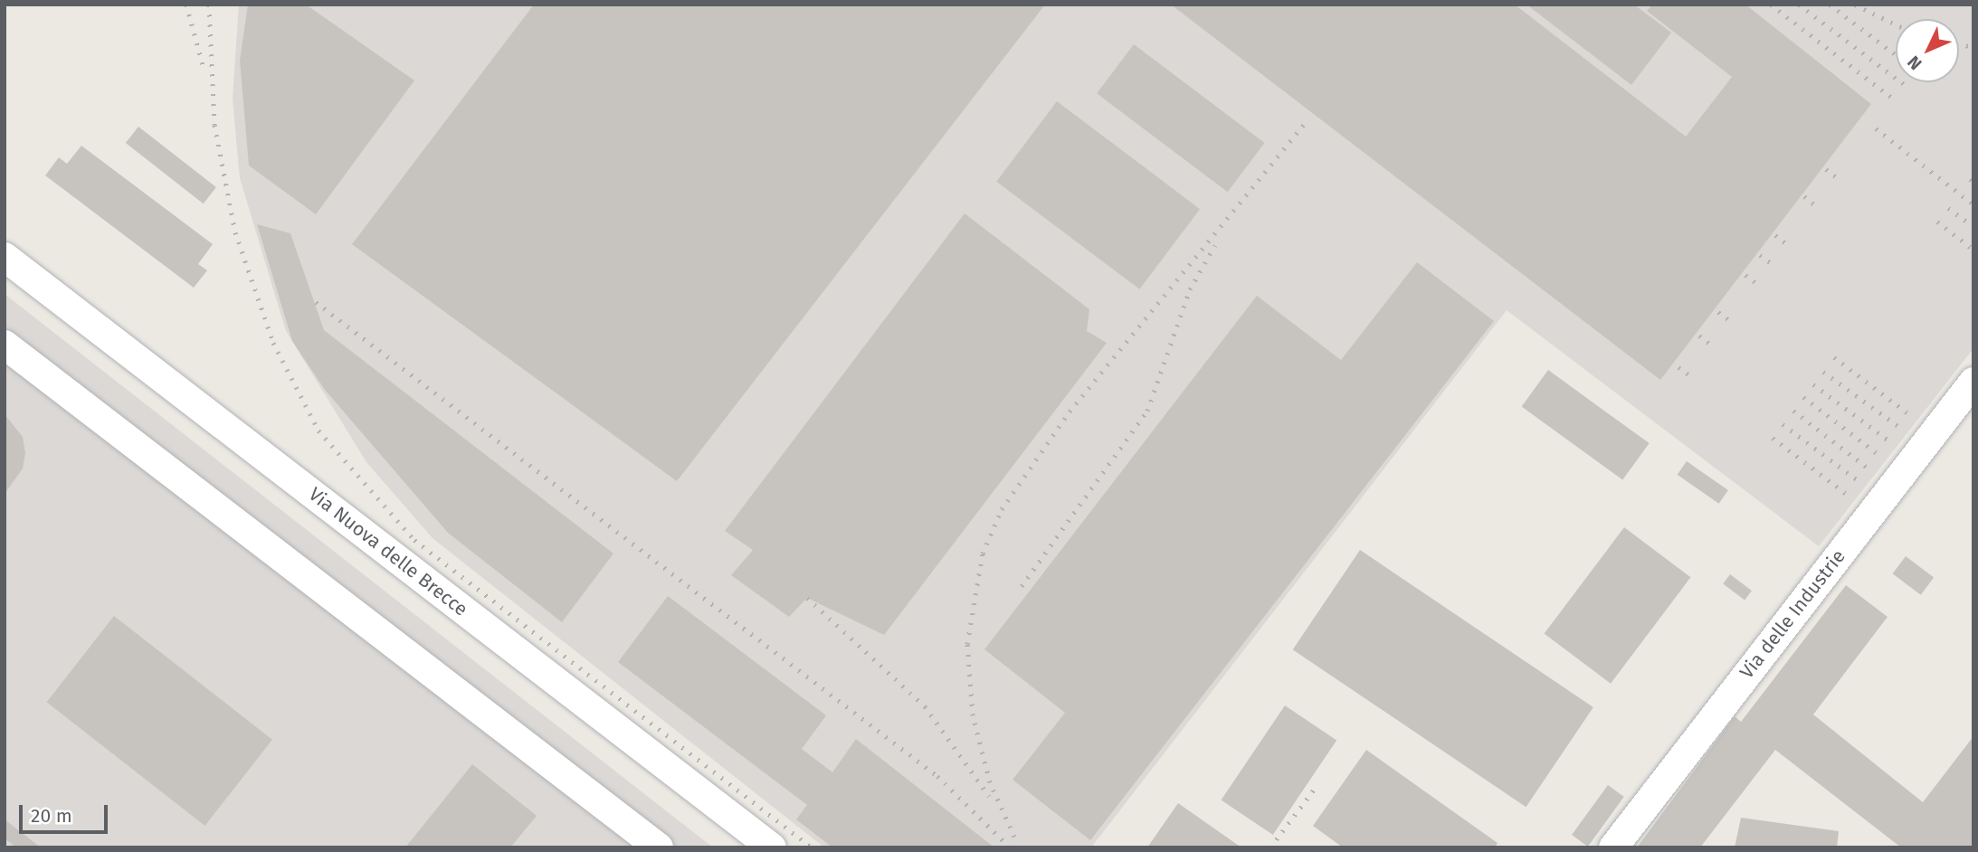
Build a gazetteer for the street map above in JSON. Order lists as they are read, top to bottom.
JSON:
{
  "streets": {
    "street": ["Via Nuova delle Brecce", "Via delle Industrie"]
  },
  "scale_bar": "20 m",
  "north": "bottom left"
}
